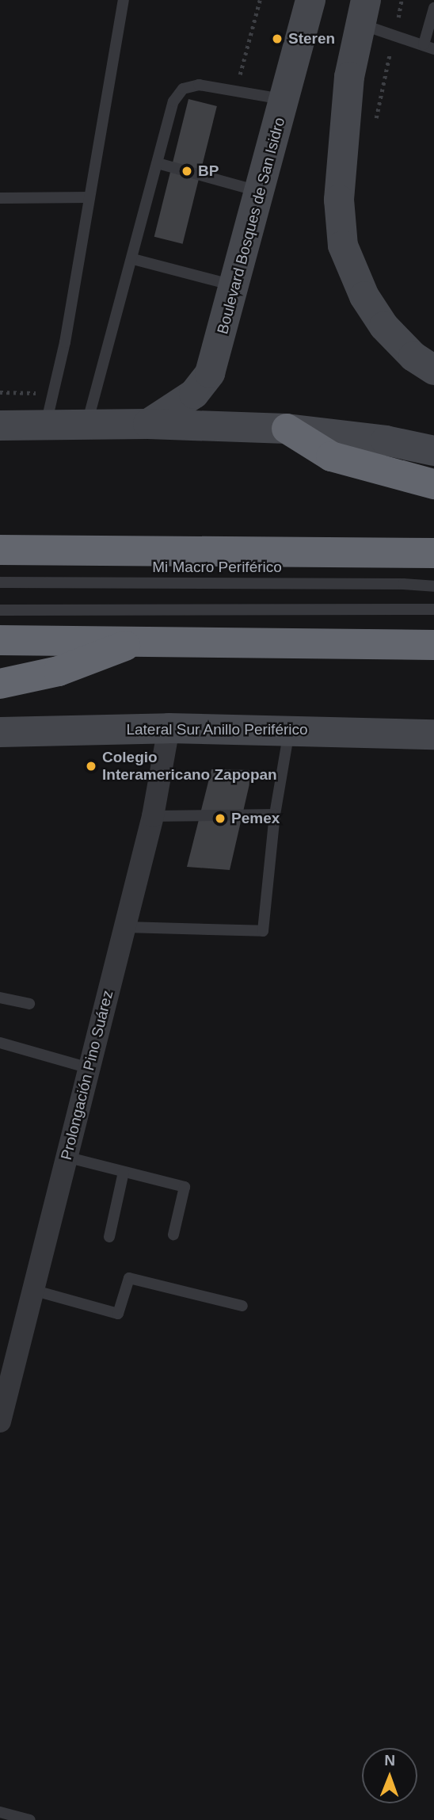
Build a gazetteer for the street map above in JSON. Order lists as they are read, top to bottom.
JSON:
{
  "streets": {
    "main road": ["Boulevard Bosques de San Isidro", "Lateral Sur Anillo Periférico"],
    "street": ["Prolongación Pino Suárez"],
    "lane": ["Mi Macro Periférico"]
  },
  "crossings": [
    ["Lateral Sur Anillo Periférico", "Prolongación Pino Suárez"]
  ],
  "places": [
    "Steren",
    "BP",
    "Colegio Interamericano Zapopan",
    "Pemex"
  ],
  "north": "top"
}
